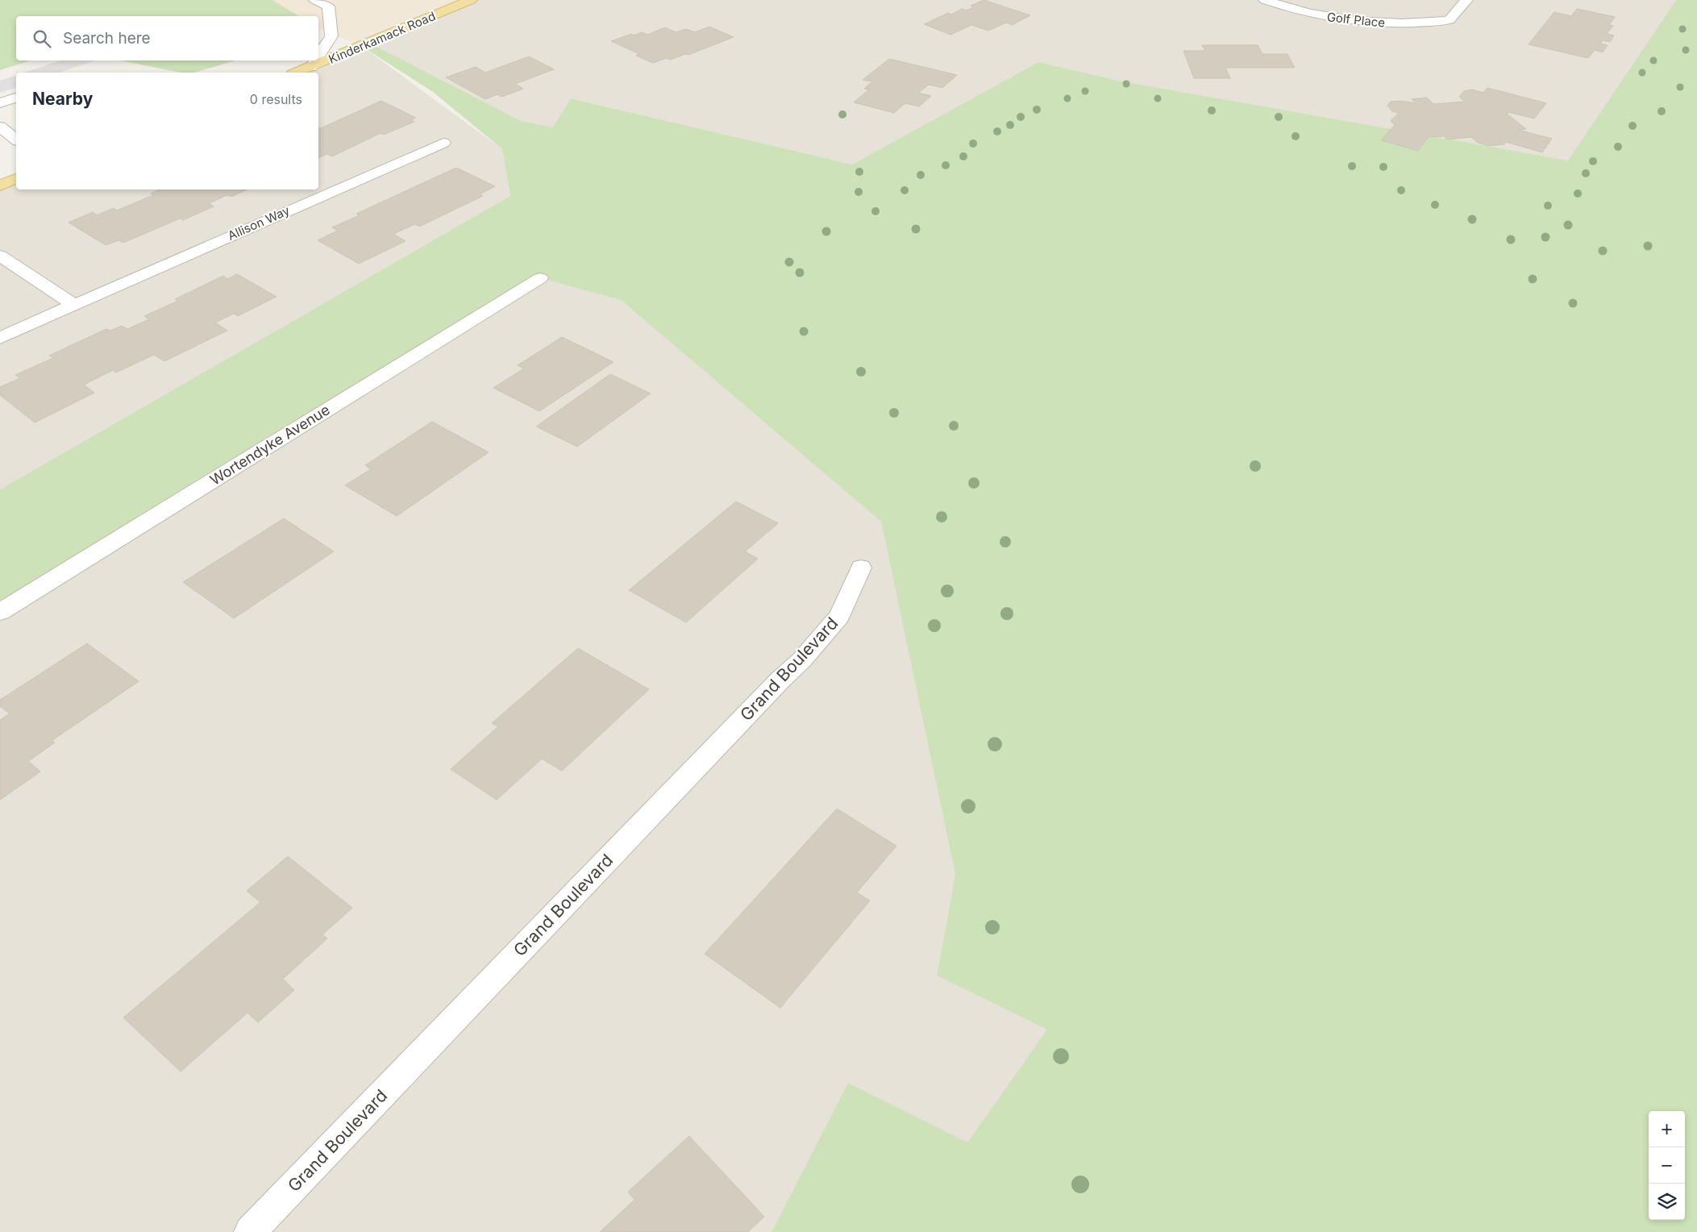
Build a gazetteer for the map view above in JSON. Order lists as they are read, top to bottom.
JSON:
{
  "streets": {
    "main road": ["Kinderkamack Road"],
    "street": [
      "Golf Place",
      "Allison Way",
      "Wortendyke Avenue",
      "Grand Boulevard"
    ]
  },
  "page": {
    "search": "Search here",
    "heading": ["Nearby", "0 results"],
    "map_buttons": ["+", "−"]
  }
}
